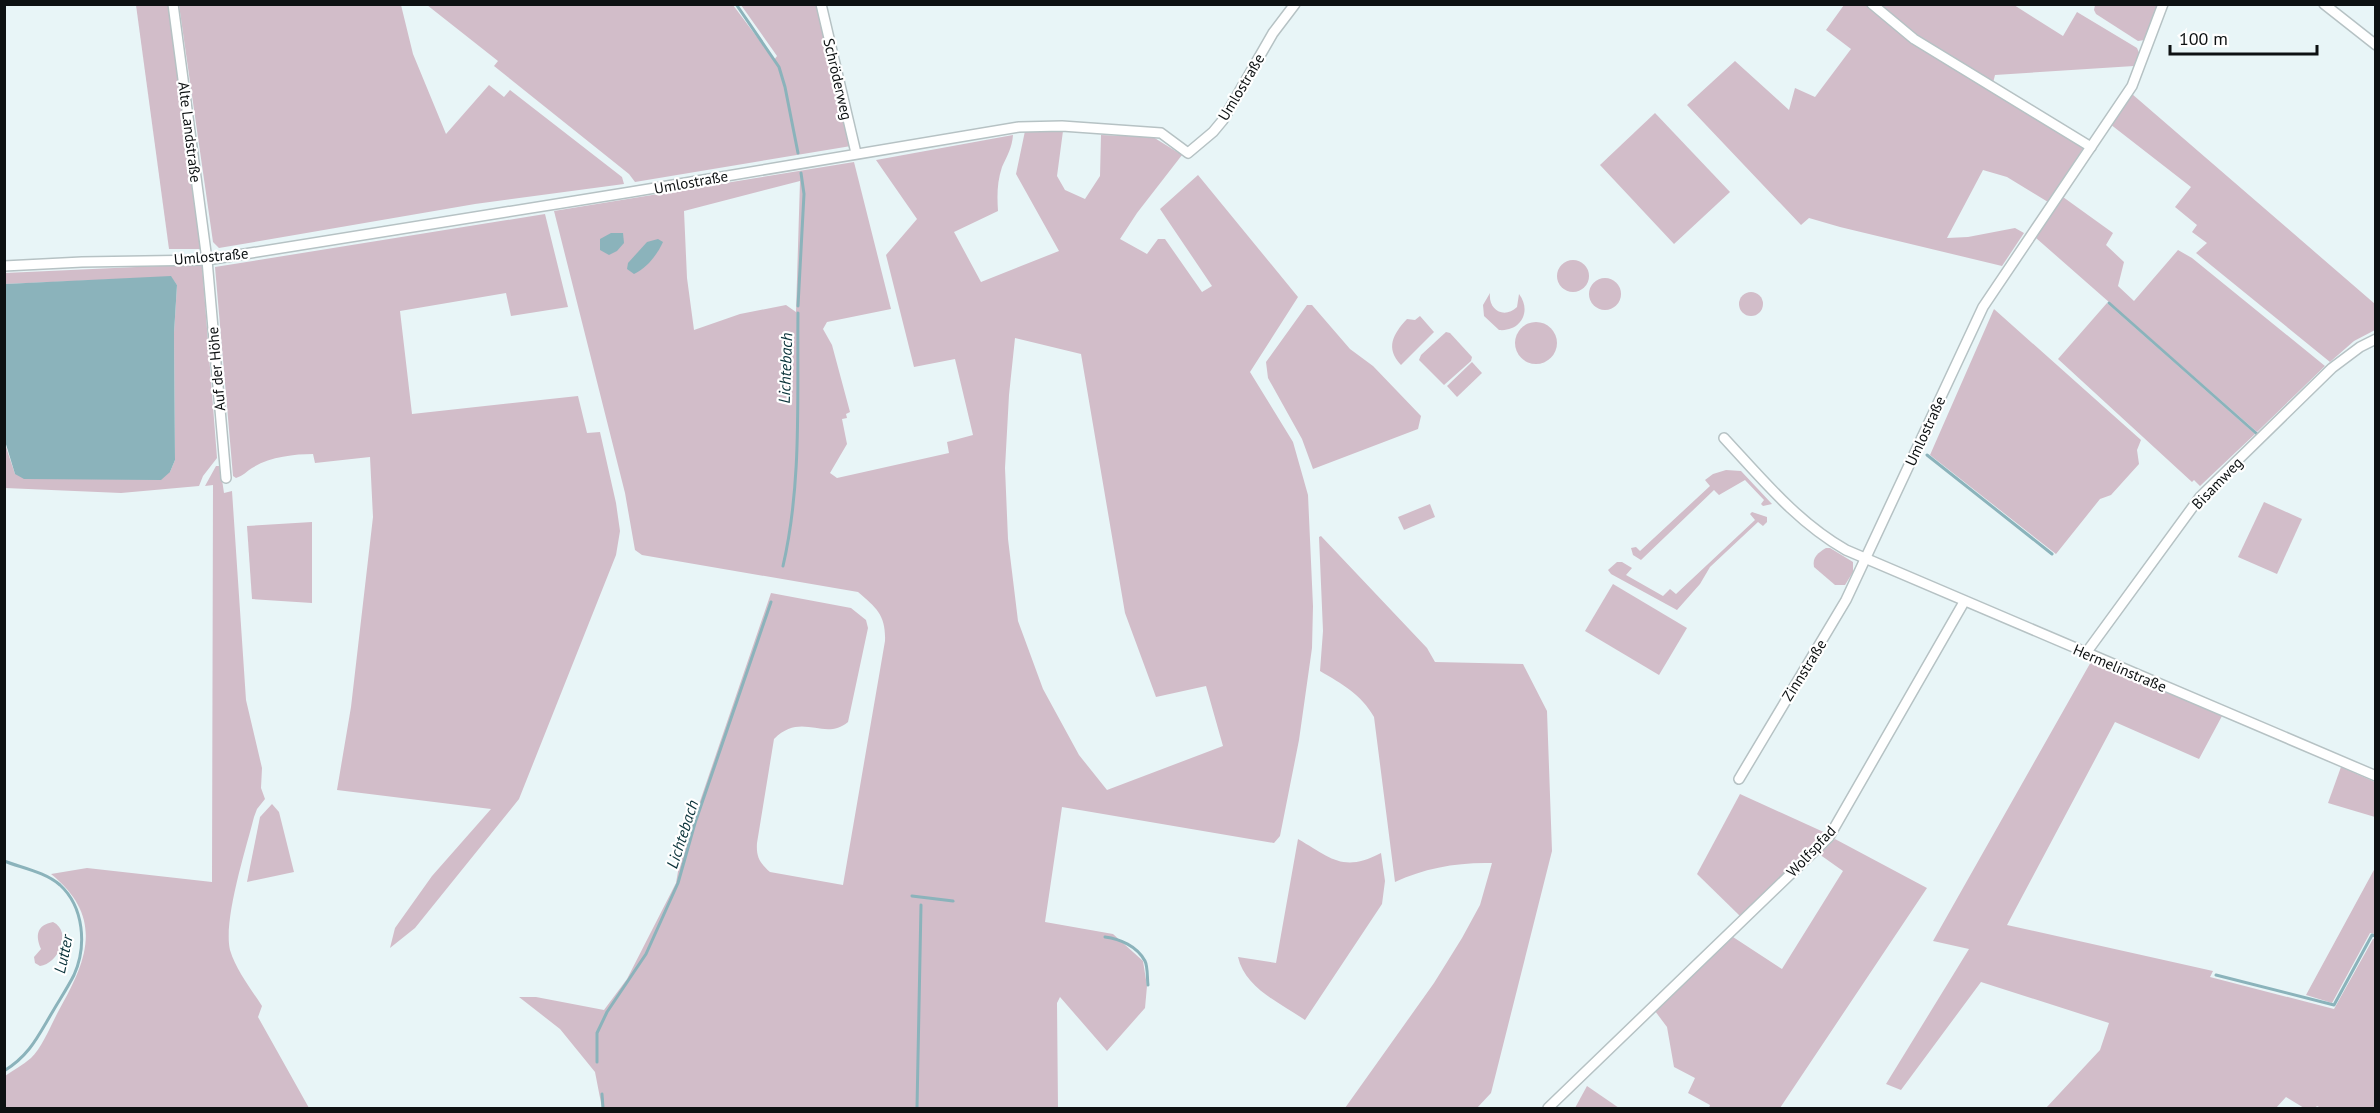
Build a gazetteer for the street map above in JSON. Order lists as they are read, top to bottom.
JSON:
{
  "streets": {
    "street": [
      "Schröderweg",
      "Umlostraße",
      "Alte Landstraße",
      "Auf der Höhe",
      "Bisamweg",
      "Hermelinstraße",
      "Zinnstraße",
      "Wolfspfad"
    ]
  },
  "crossings": [
    ["Schröderweg", "Umlostraße"],
    ["Umlostraße", "Alte Landstraße"],
    ["Umlostraße", "Auf der Höhe"],
    ["Umlostraße", "Hermelinstraße"],
    ["Umlostraße", "Zinnstraße"],
    ["Alte Landstraße", "Auf der Höhe"],
    ["Bisamweg", "Hermelinstraße"],
    ["Hermelinstraße", "Zinnstraße"],
    ["Hermelinstraße", "Wolfspfad"]
  ],
  "water": ["Lichtebach", "Lutter"],
  "scale_bar": "100 m"
}
